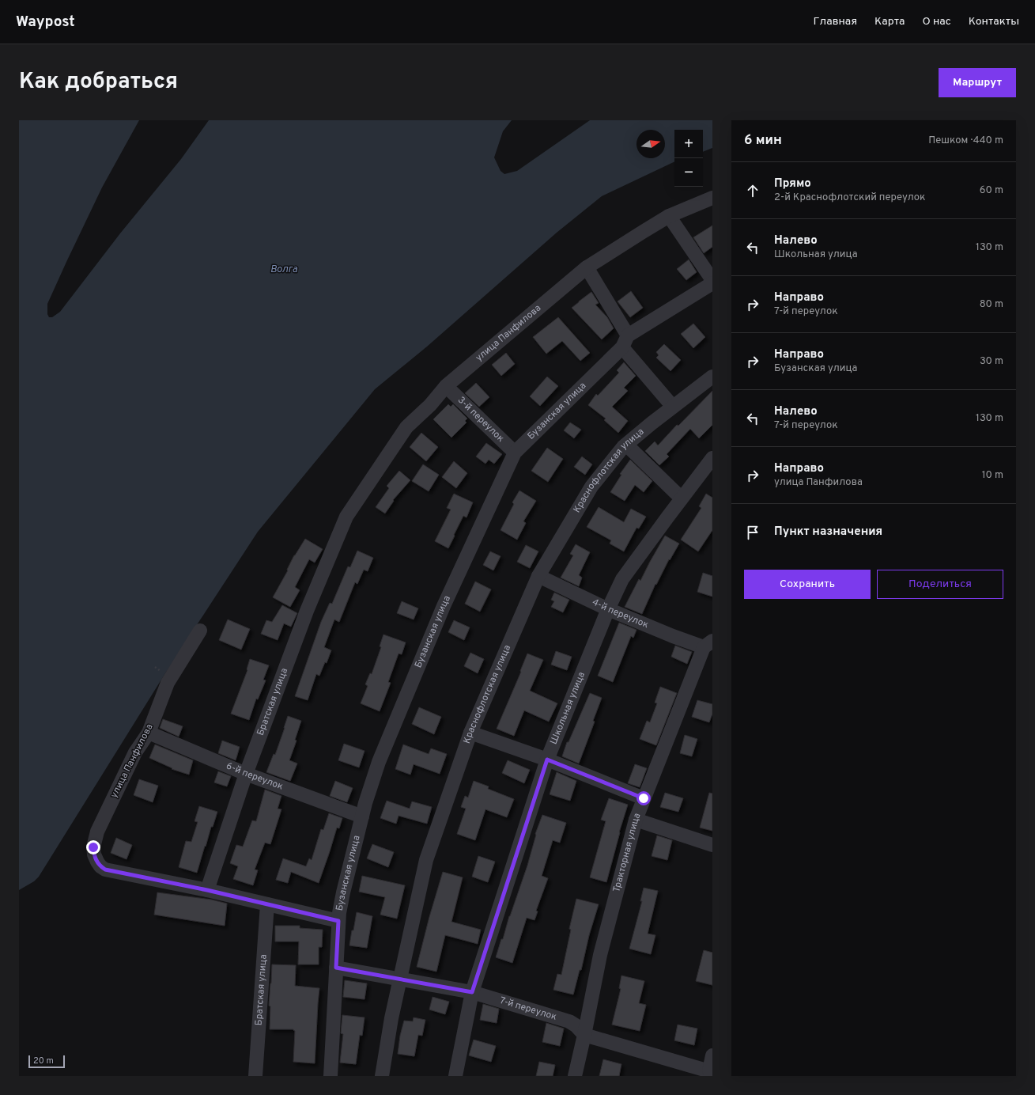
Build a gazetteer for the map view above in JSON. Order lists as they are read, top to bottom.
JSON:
{
  "streets": {
    "street": [
      "улица Панфилова",
      "Бузанская улица",
      "3-й переулок",
      "Краснофлотская улица",
      "4-й переулок",
      "Братская улица",
      "Школьная улица",
      "6-й переулок",
      "Тракторная улица",
      "7-й переулок"
    ]
  },
  "crossings": [
    ["улица Панфилова", "3-й переулок"],
    ["улица Панфилова", "Братская улица"],
    ["улица Панфилова", "6-й переулок"],
    ["Бузанская улица", "3-й переулок"],
    ["Бузанская улица", "6-й переулок"],
    ["Бузанская улица", "7-й переулок"],
    ["Краснофлотская улица", "4-й переулок"],
    ["Краснофлотская улица", "7-й переулок"],
    ["4-й переулок", "Школьная улица"],
    ["4-й переулок", "Тракторная улица"],
    ["Братская улица", "6-й переулок"],
    ["Школьная улица", "7-й переулок"],
    ["Тракторная улица", "7-й переулок"]
  ],
  "water": ["Волга"],
  "scale_bar": "20 m",
  "north": "right",
  "page": {
    "header": "Waypost",
    "nav": [
      "Главная",
      "Карта",
      "О нас",
      "Контакты"
    ],
    "title": "Как добраться",
    "buttons": [
      "Маршрут",
      ["Сохранить", "Поделиться"]
    ],
    "heading": ["6 мин", "Пешком · 440 m"],
    "map_buttons": ["+", "−"],
    "list": [
      ["Прямо", "2-й Краснофлотский переулок", "60 m"],
      ["Налево", "Школьная улица", "130 m"],
      ["Направо", "7-й переулок", "80 m"],
      ["Направо", "Бузанская улица", "30 m"],
      ["Налево", "7-й переулок", "130 m"],
      ["Направо", "улица Панфилова", "10 m"],
      "Пункт назначения"
    ],
    "scale": "20 m"
  }
}
